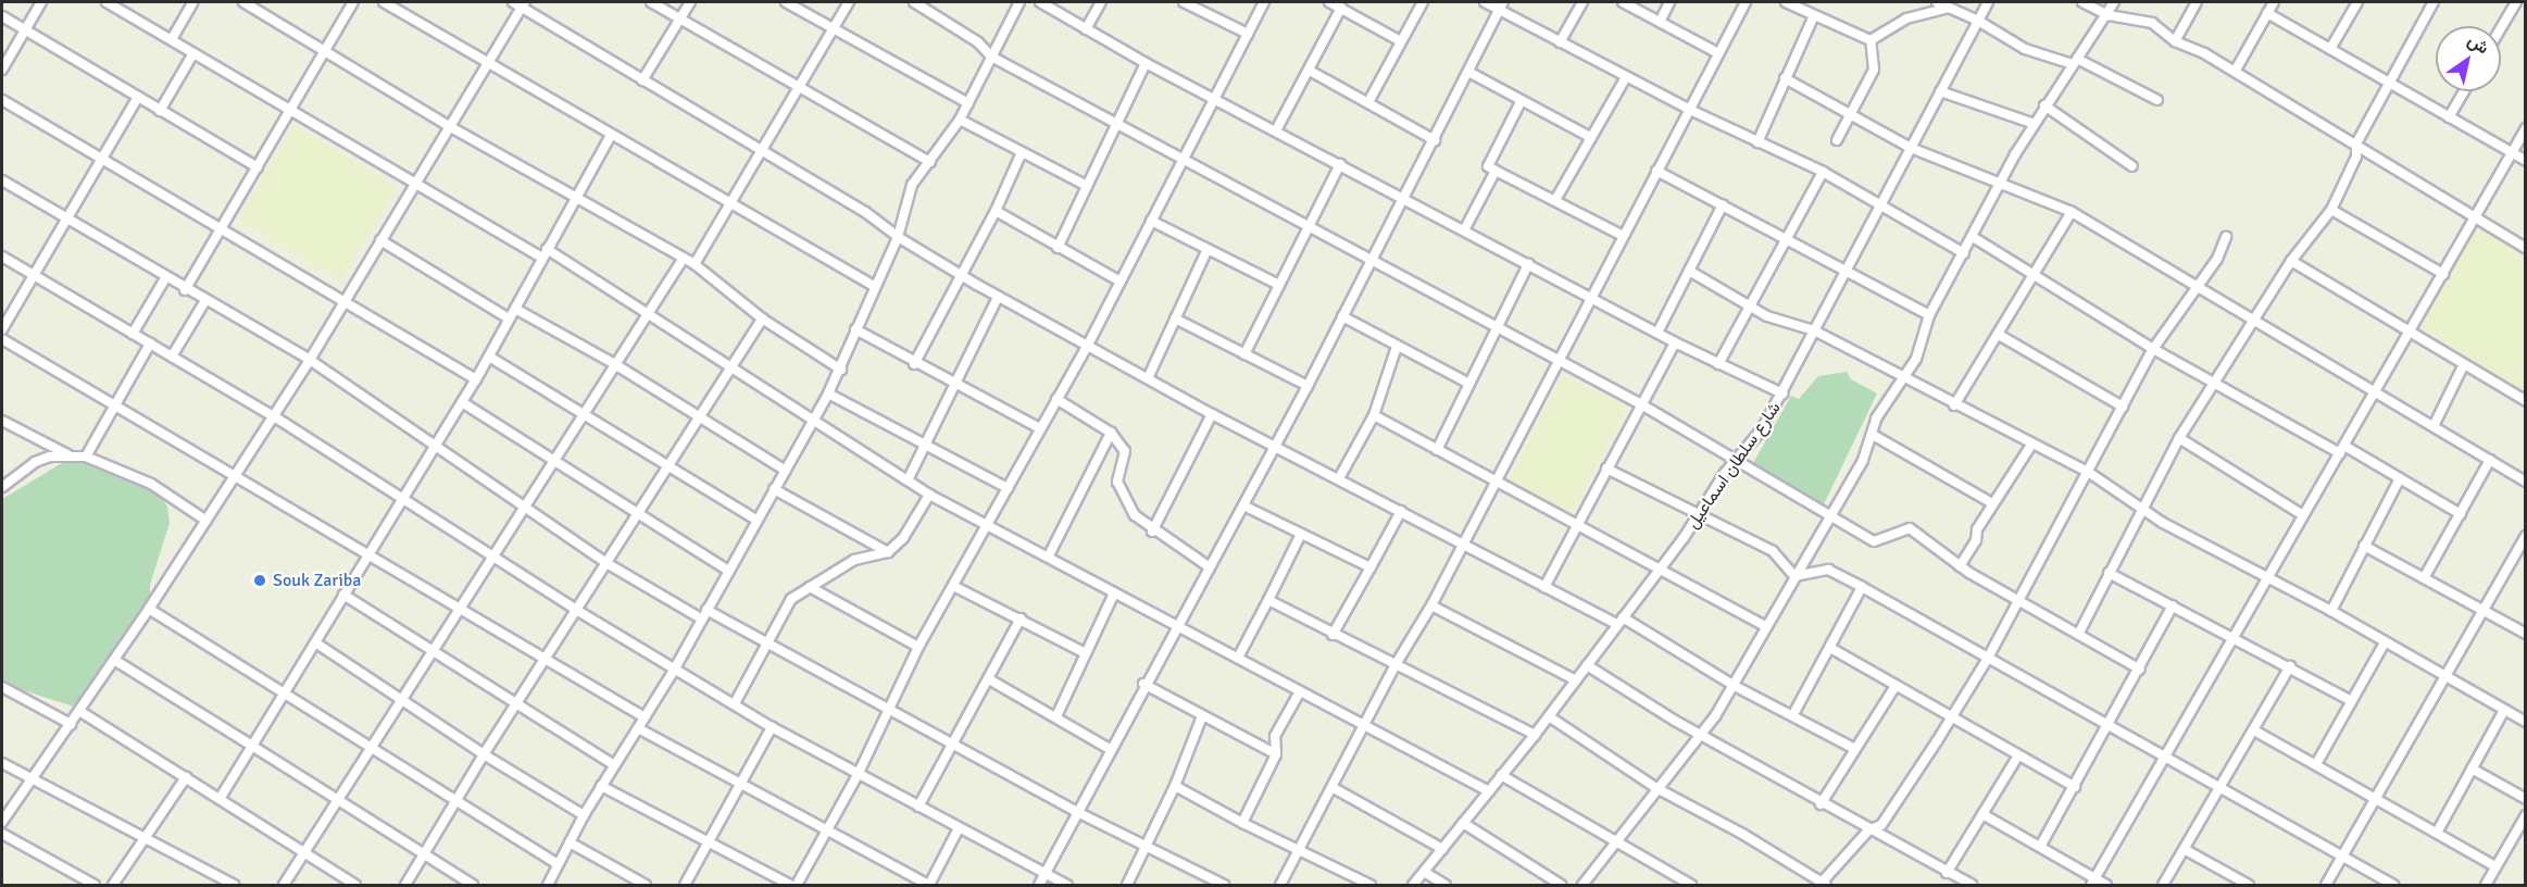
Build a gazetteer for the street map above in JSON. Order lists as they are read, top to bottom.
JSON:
{
  "streets": {
    "street": ["شارع سلطان اسماعيل"]
  },
  "places": ["Souk Zariba"],
  "north": "top right"
}
